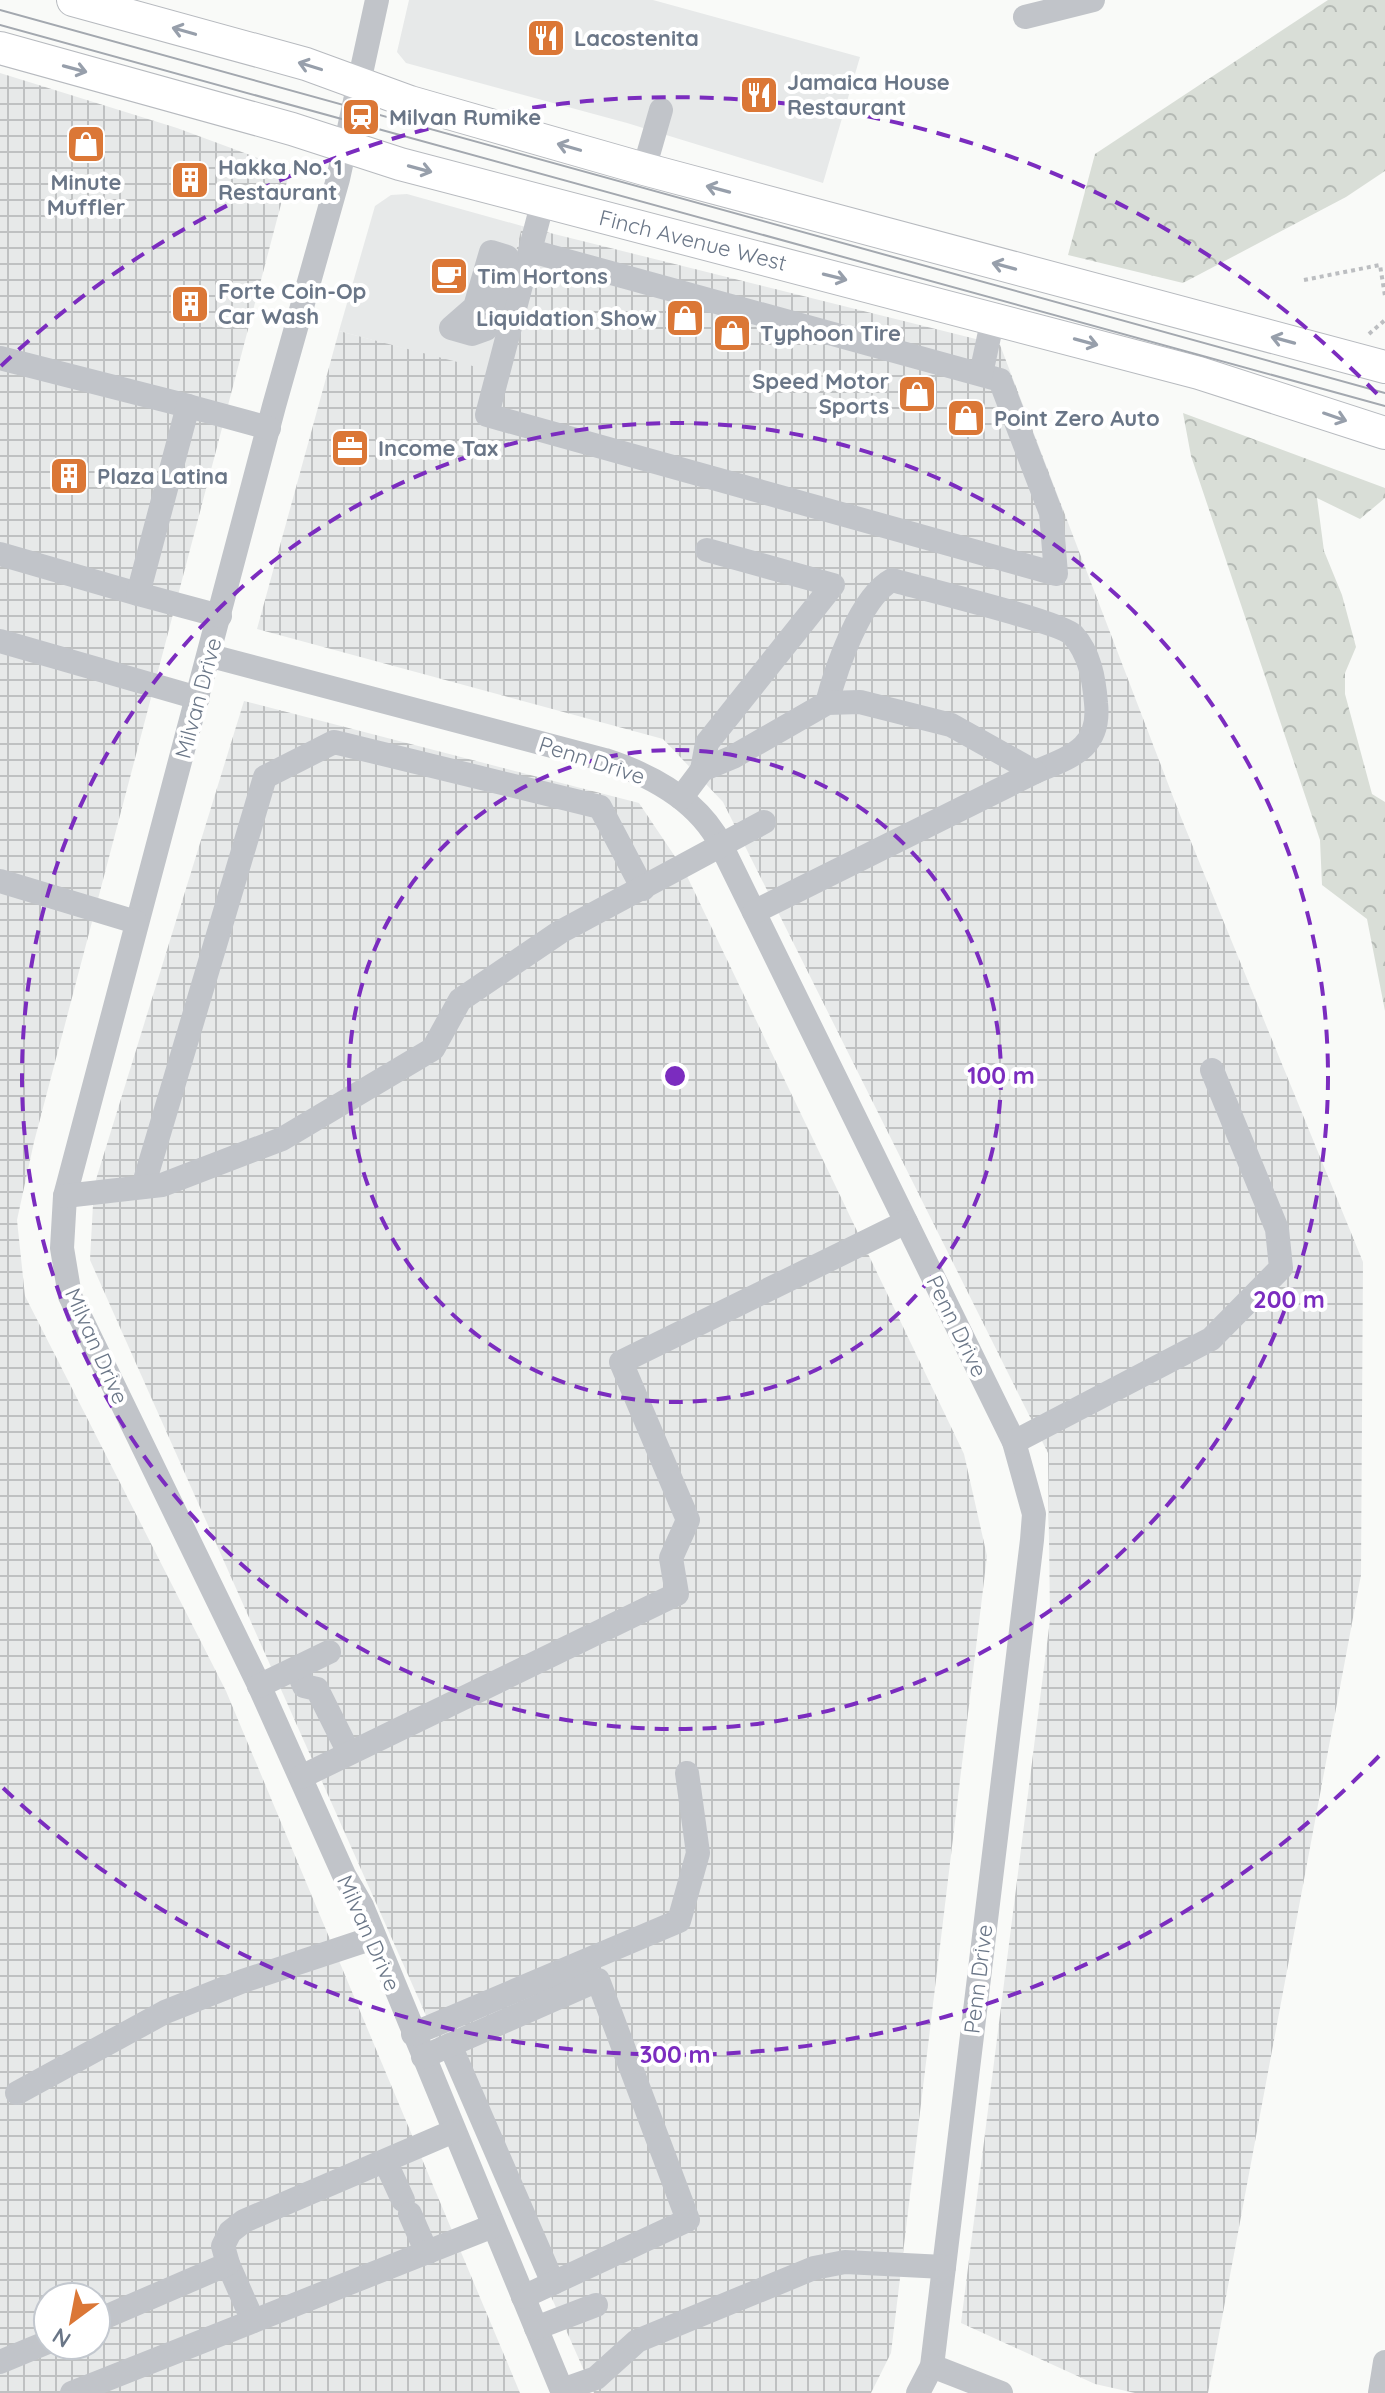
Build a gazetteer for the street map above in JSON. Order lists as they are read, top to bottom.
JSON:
{
  "streets": {
    "main road": ["Finch Avenue West"],
    "street": ["Milvan Drive", "Penn Drive"]
  },
  "crossings": [
    ["Finch Avenue West", "Milvan Drive"],
    ["Milvan Drive", "Penn Drive"]
  ],
  "places": {
    "restaurant": ["Lacostenita", "Jamaica House Restaurant"],
    "station": ["Milvan Rumike"],
    "shop": [
      "Minute Muffler",
      "Liquidation Show",
      "Typhoon Tire",
      "Speed Motor Sports",
      "Point Zero Auto"
    ],
    "building": ["Hakka No. 1 Restaurant", "Forte Coin-Op Car Wash", "Plaza Latina"],
    "cafe": ["Tim Hortons"],
    "office": ["Income Tax"]
  },
  "north": "bottom left",
  "rings": ["100 m", "200 m", "300 m"]
}
